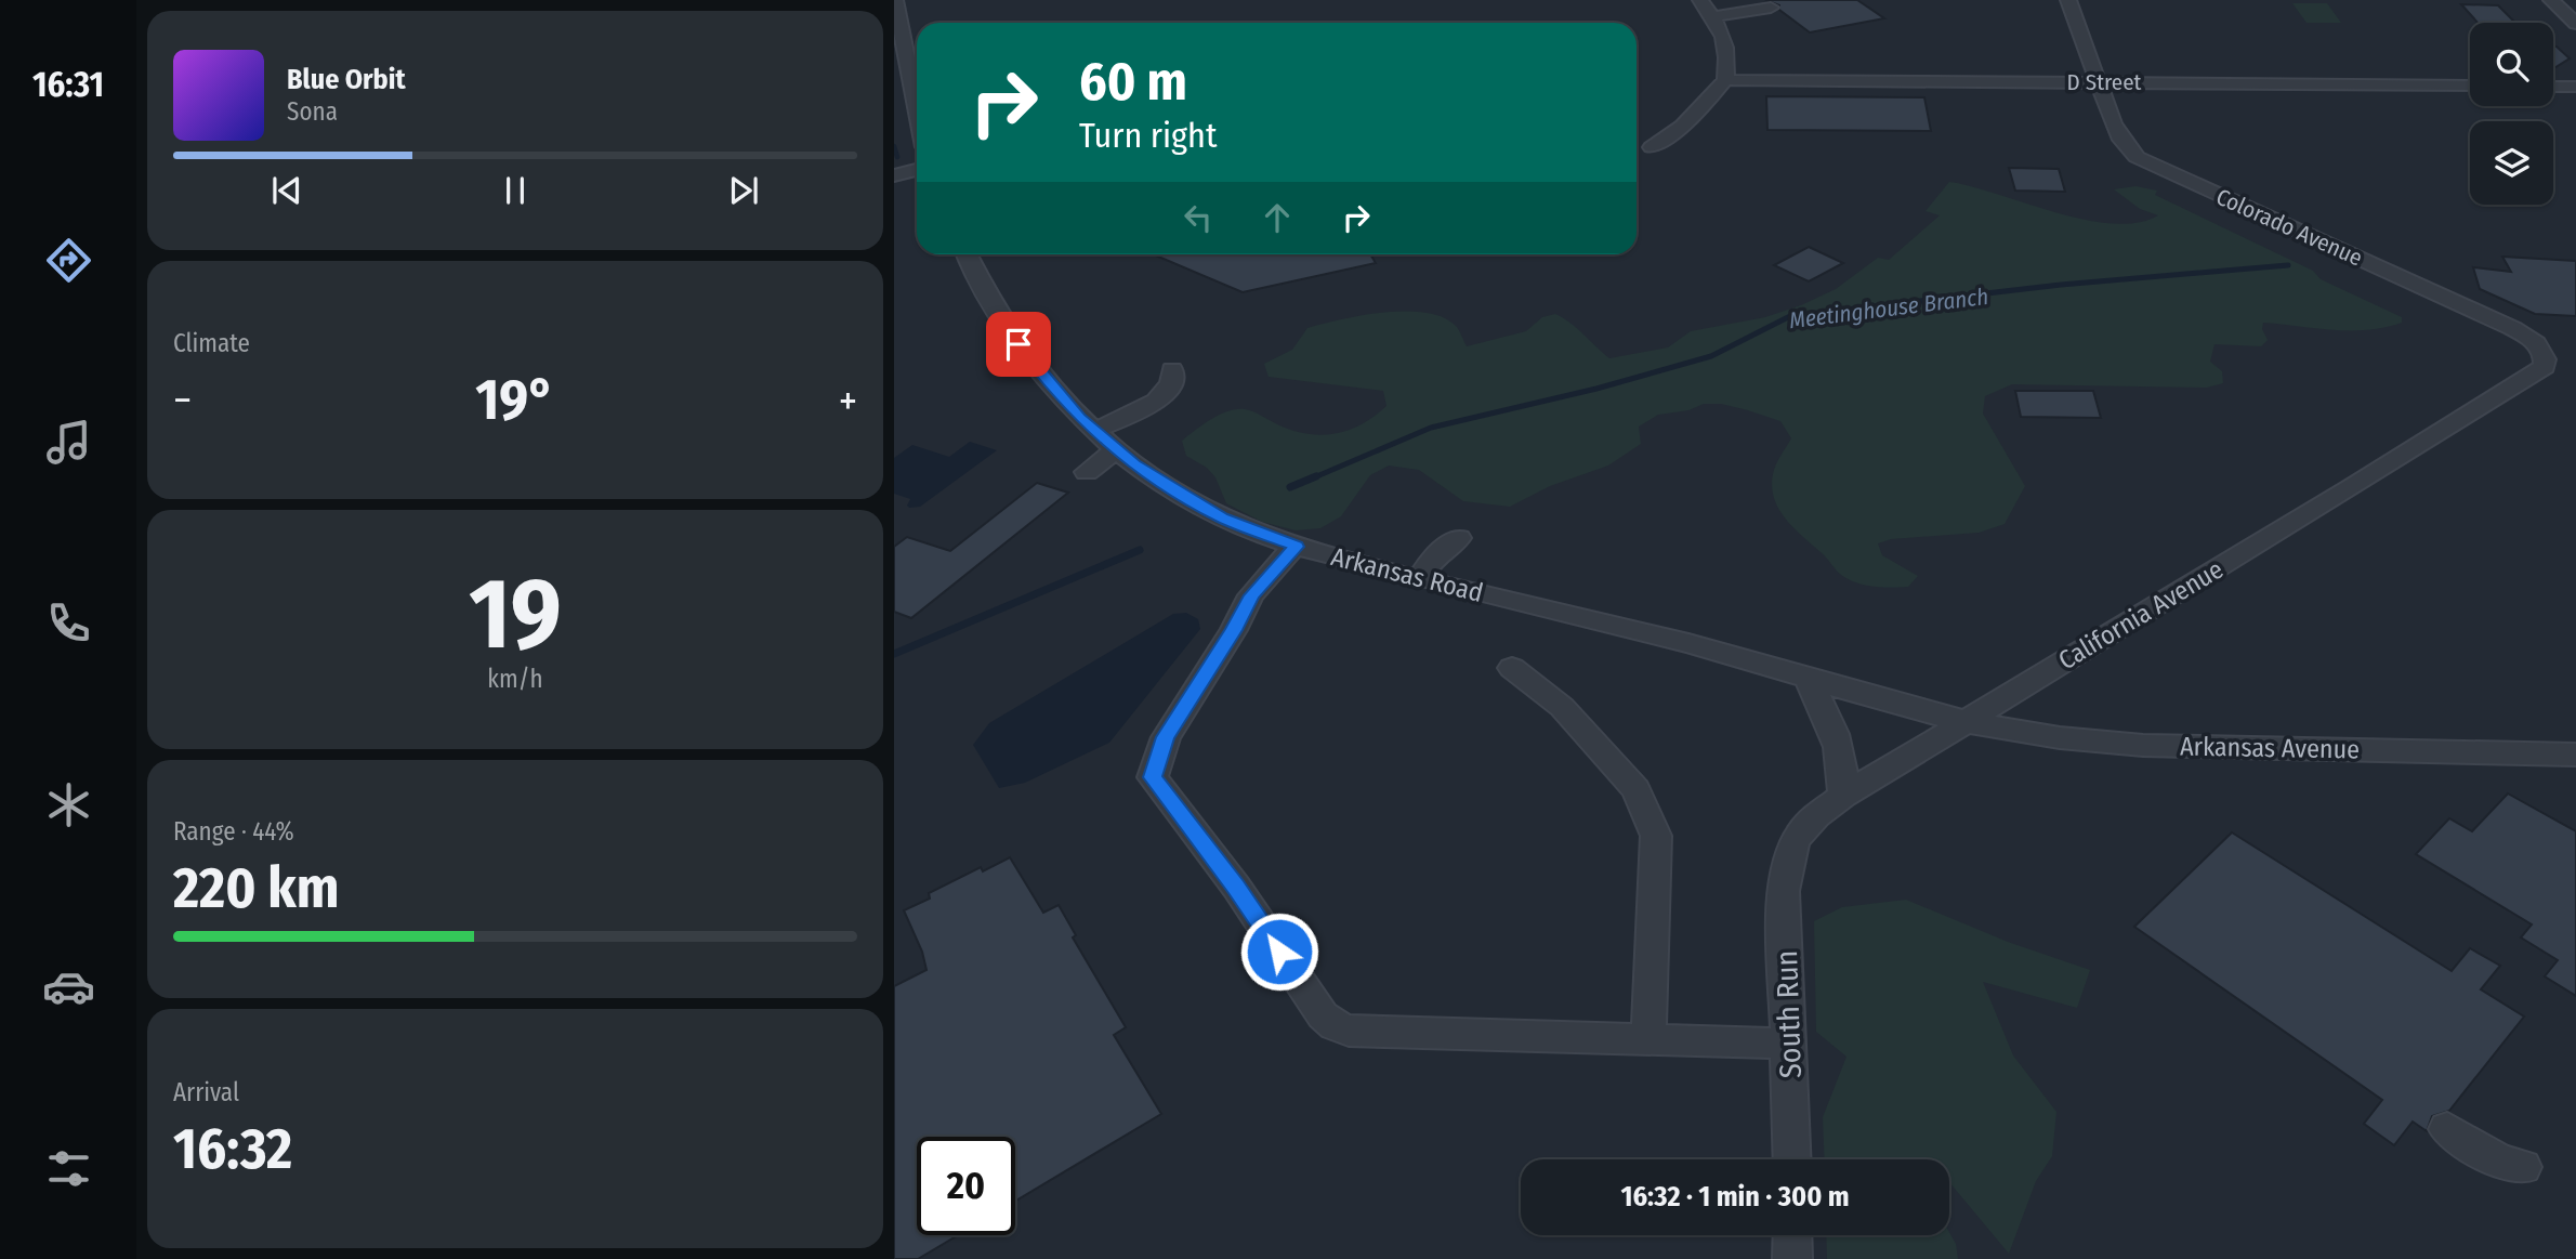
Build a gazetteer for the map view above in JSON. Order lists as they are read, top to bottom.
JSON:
{
  "streets": {
    "street": [
      "D Street",
      "Colorado Avenue",
      "Arkansas Road",
      "California Avenue",
      "Arkansas Avenue",
      "South Run"
    ]
  },
  "crossings": [
    ["D Street", "Colorado Avenue"],
    ["Colorado Avenue", "California Avenue"],
    ["Arkansas Road", "California Avenue"],
    ["Arkansas Road", "Arkansas Avenue"],
    ["California Avenue", "Arkansas Avenue"],
    ["California Avenue", "South Run"]
  ],
  "water": ["Meetinghouse Branch"],
  "page": {
    "tabs": "16:31",
    "turn": ["60 m", "Turn right"],
    "song": ["Blue Orbit", "Sona"],
    "tile": [
      "Climate",
      ["19", "km/h"],
      ["Range · 44%", "220 km"],
      ["Arrival", "16:32"]
    ],
    "heat": ["−", "19°", "+"],
    "limit": "20",
    "trip": "16:32 · 1 min · 300 m"
  }
}
